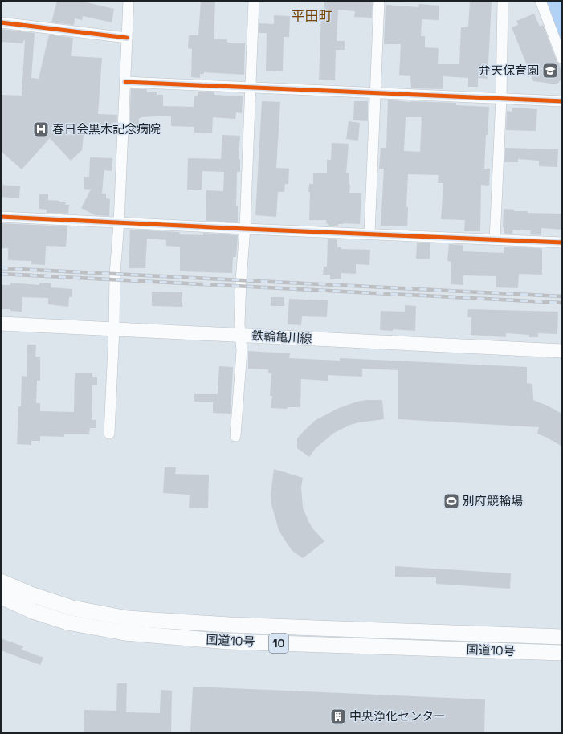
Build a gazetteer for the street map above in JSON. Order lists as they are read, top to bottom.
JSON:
{
  "streets": {
    "highway": ["国道10号", "10"],
    "main road": ["鉄輪亀川線"]
  },
  "districts": ["平田町"],
  "places": {
    "school or university": ["弁天保育園"],
    "hospital": ["春日会黒木記念病院"],
    "sports": ["別府競輪場"],
    "building": ["中央浄化センター"]
  }
}
